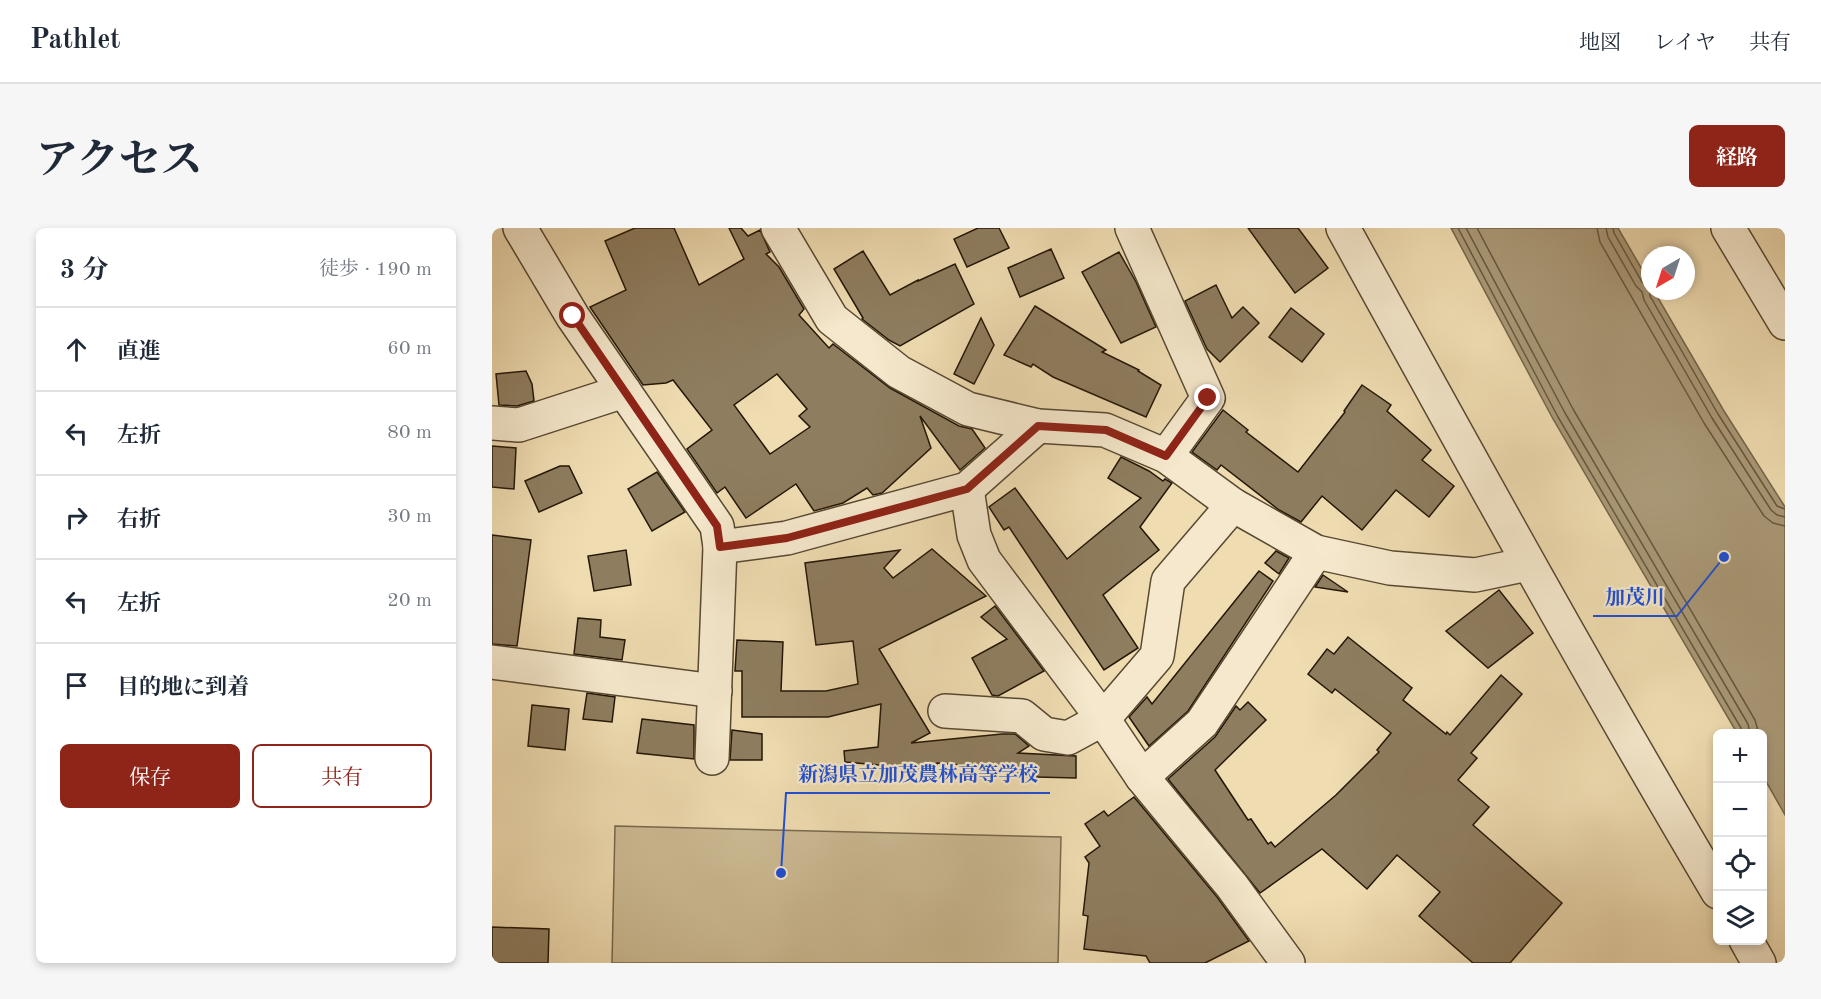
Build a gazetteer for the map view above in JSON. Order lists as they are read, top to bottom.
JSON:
{
  "places": ["加茂川", "新潟県立加茂農林高等学校"],
  "north": "bottom left",
  "page": {
    "header": "Pathlet",
    "nav": ["地図", "レイヤ", "共有"],
    "title": "アクセス",
    "buttons": [
      "経路",
      ["保存", "共有"]
    ],
    "heading": ["3 分", "徒歩 · 190 m"],
    "list": [
      ["直進", "60 m"],
      ["左折", "80 m"],
      ["右折", "30 m"],
      ["左折", "20 m"],
      "目的地に到着"
    ],
    "map_buttons": ["+", "−"]
  }
}
